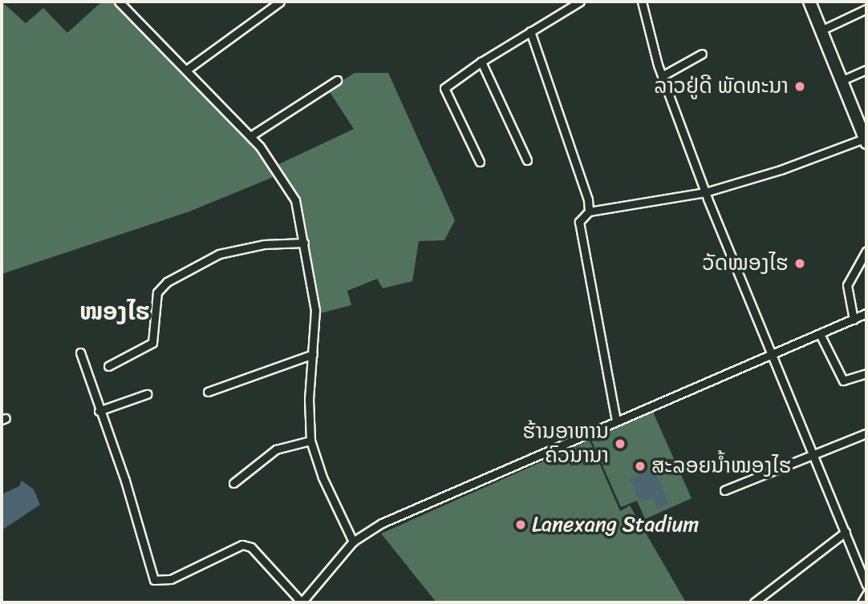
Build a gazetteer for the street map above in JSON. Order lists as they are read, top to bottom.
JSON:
{
  "districts": ["ໜອງໄຮ"],
  "places": [
    "ລາວຢູ່ດີ ພັດທະນາ",
    "ວັດໝອງໄຮ",
    "ຮ້ານອາຫານ ຄົວນານາ",
    "ສະລອຍນ້ຳໝອງໄຮ",
    "Lanexang Stadium"
  ]
}
